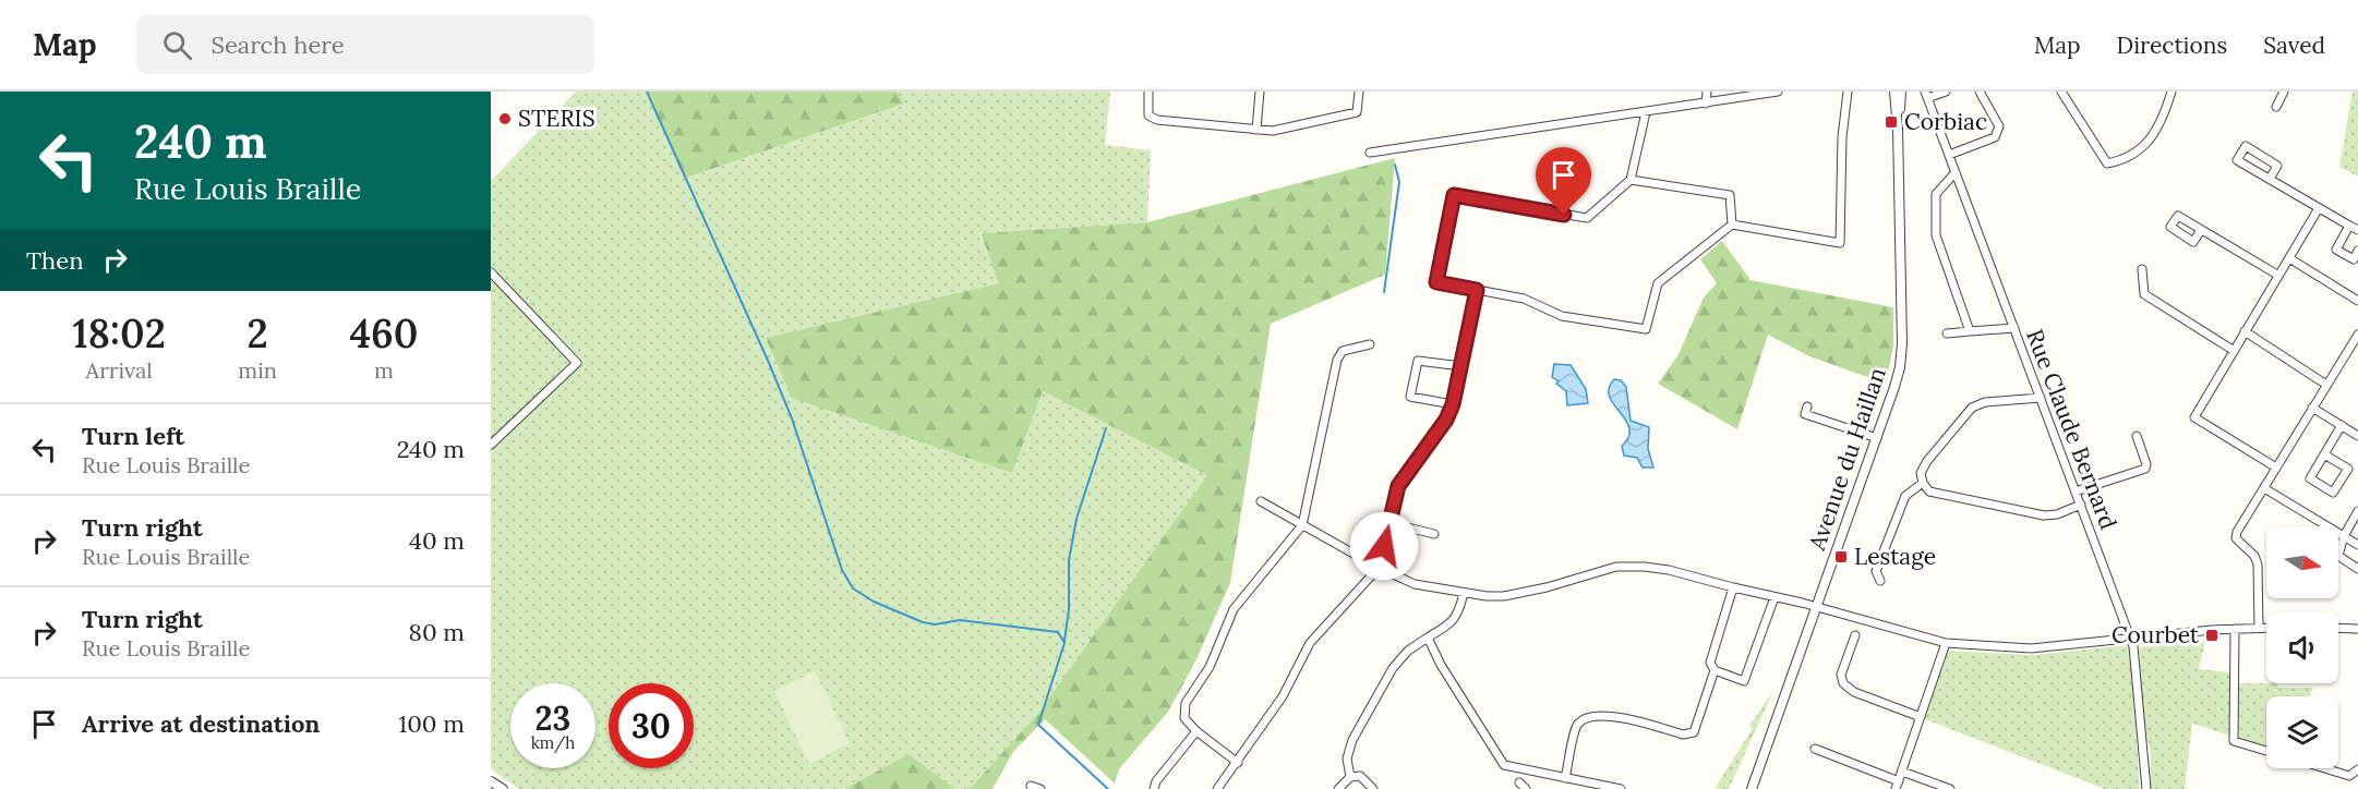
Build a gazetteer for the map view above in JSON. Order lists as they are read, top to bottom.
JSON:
{
  "streets": {
    "street": ["Rue Claude Bernard", "Avenue du Haillan"]
  },
  "places": {
    "other": ["STERIS"],
    "transit": ["Corbiac", "Lestage", "Courbet"]
  },
  "north": "right",
  "page": {
    "header": "Map",
    "search": "Search here",
    "nav": ["Map", "Directions", "Saved"],
    "turn": ["240 m", "Rue Louis Braille"],
    "then": "Then",
    "eta": [
      "18:02",
      "Arrival",
      "2",
      "min",
      "460",
      "m"
    ],
    "list": [
      {
        "name": "Turn left",
        "note": "Rue Louis Braille",
        "value": "240 m"
      },
      {
        "name": "Turn right",
        "note": "Rue Louis Braille",
        "value": "40 m"
      },
      {
        "name": "Turn right",
        "note": "Rue Louis Braille",
        "value": "80 m"
      },
      {
        "name": "Arrive at destination",
        "value": "100 m"
      }
    ],
    "speed": "23 km/h",
    "limit": "30"
  }
}
